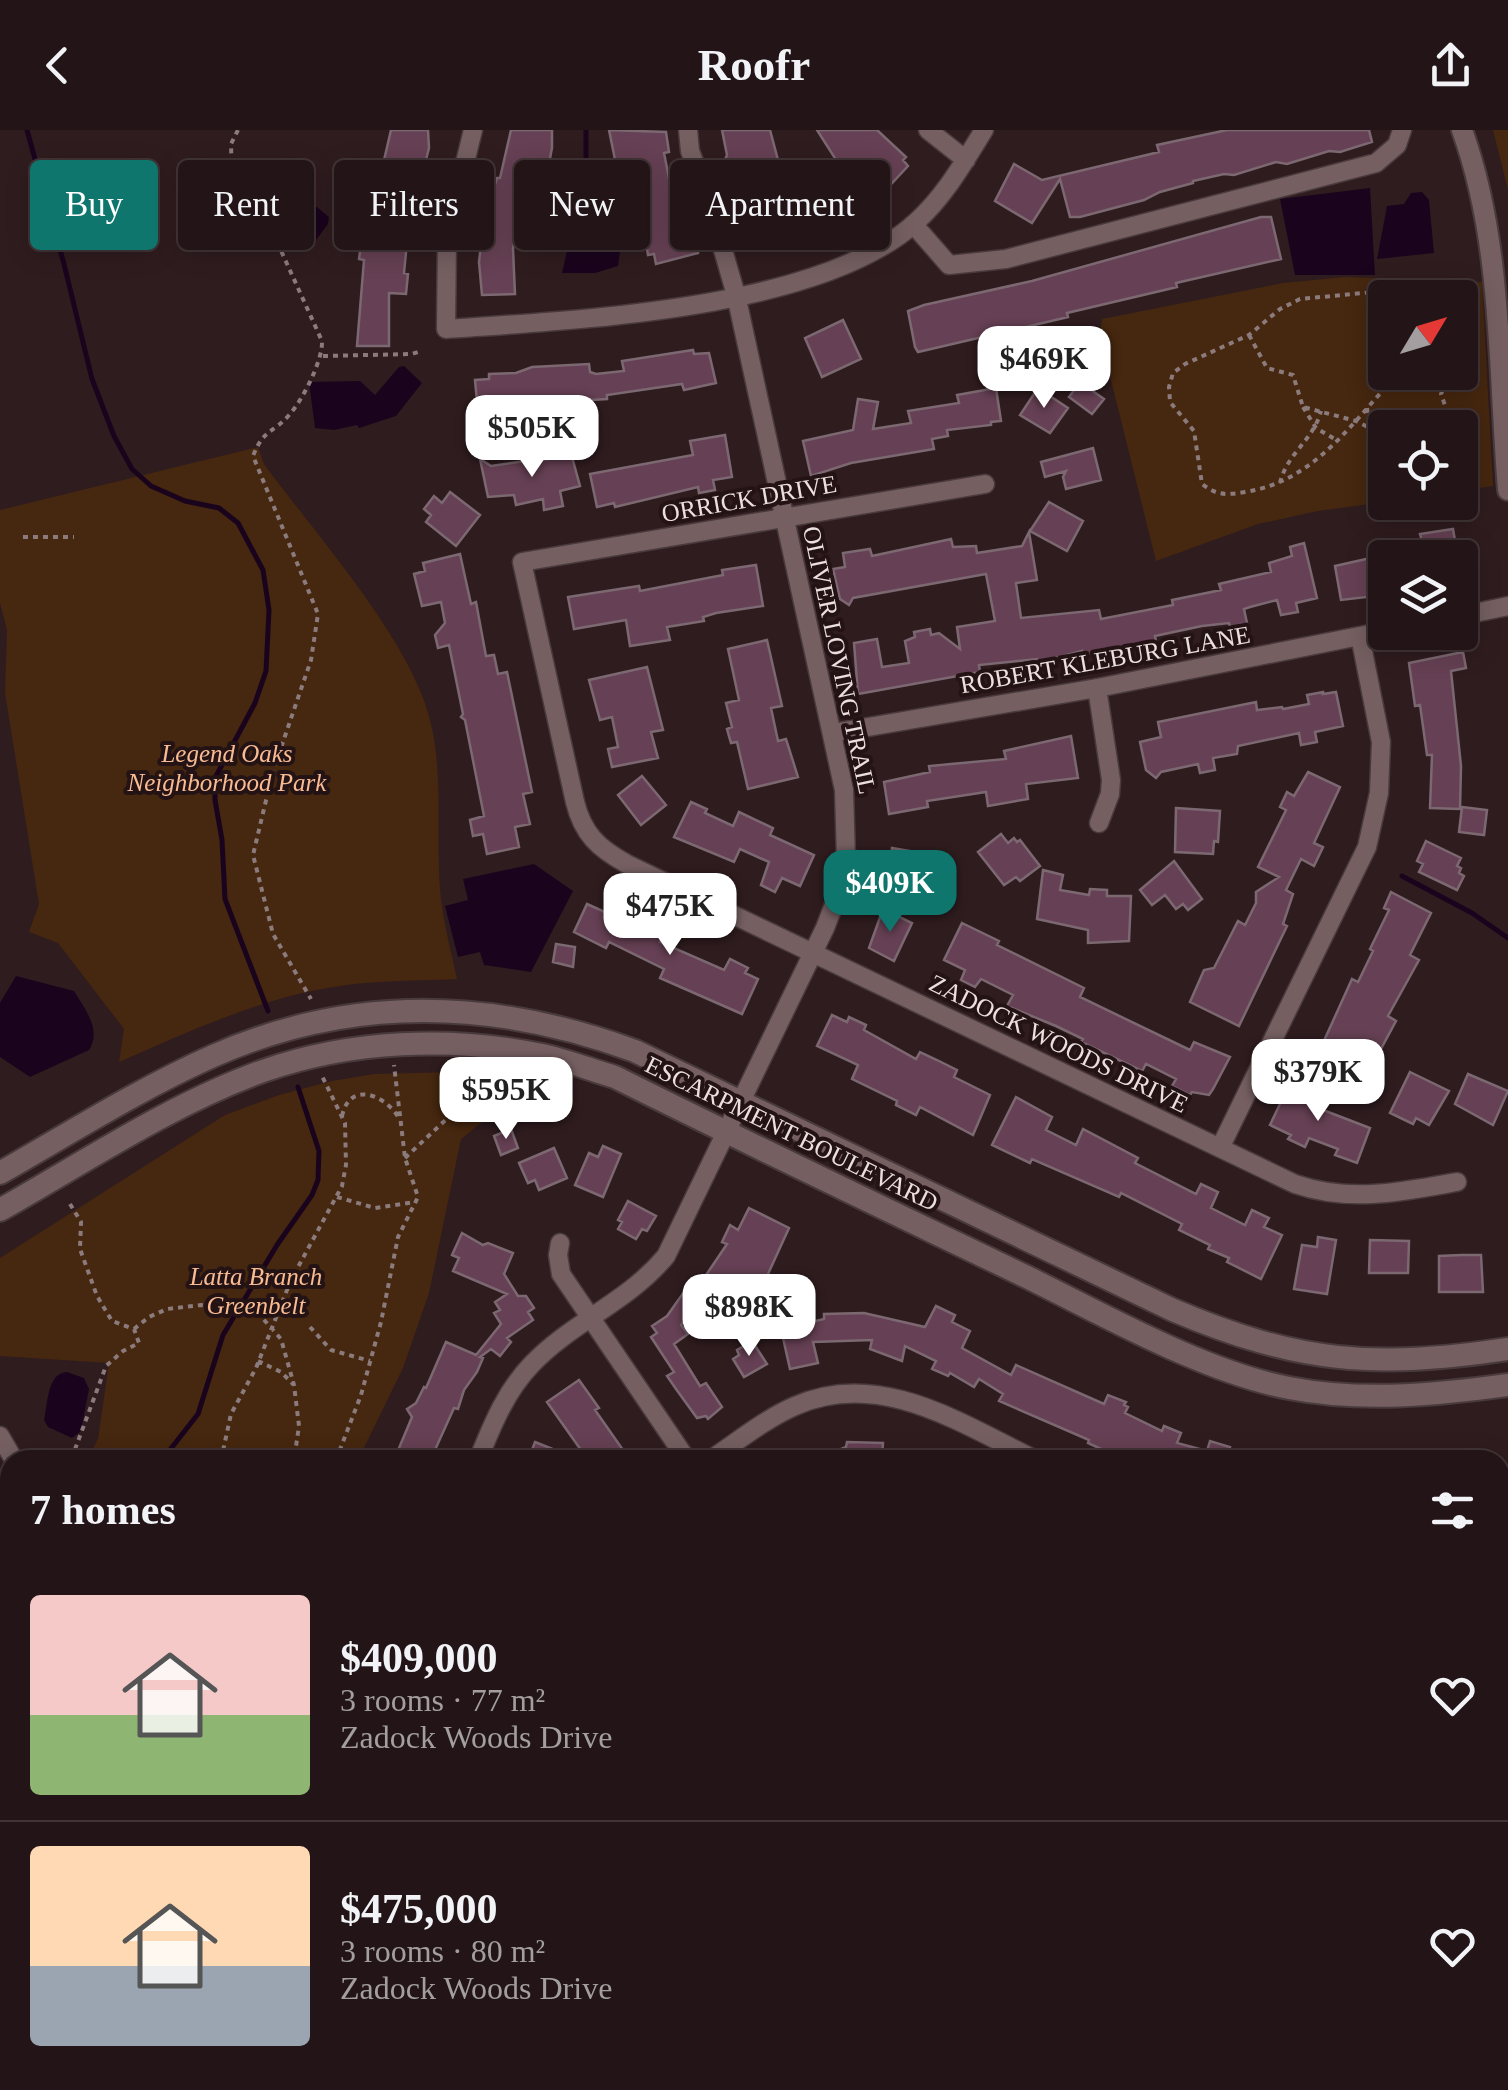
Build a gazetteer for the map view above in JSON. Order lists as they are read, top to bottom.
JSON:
{
  "streets": {
    "main road": ["ESCARPMENT BOULEVARD"],
    "street": [
      "ORRICK DRIVE",
      "ROBERT KLEBURG LANE",
      "OLIVER LOVING TRAIL",
      "ZADOCK WOODS DRIVE"
    ]
  },
  "crossings": [
    ["ORRICK DRIVE", "OLIVER LOVING TRAIL"],
    ["ORRICK DRIVE", "ZADOCK WOODS DRIVE"],
    ["ROBERT KLEBURG LANE", "OLIVER LOVING TRAIL"],
    ["OLIVER LOVING TRAIL", "ZADOCK WOODS DRIVE"],
    ["OLIVER LOVING TRAIL", "ESCARPMENT BOULEVARD"]
  ],
  "parks": ["Legend Oaks Neighborhood Park", "Latta Branch Greenbelt"],
  "north": "top right",
  "page": {
    "header": "Roofr",
    "chip": [
      "Buy",
      "Rent",
      "Filters",
      "New",
      "Apartment"
    ],
    "price": [
      "$469K",
      "$505K",
      "$409K",
      "$475K",
      "$379K",
      "$595K",
      "$898K"
    ],
    "heading": "7 homes",
    "list": [
      {
        "name": "$409,000",
        "note": "3 rooms · 77 m² · Zadock Woods Drive"
      },
      {
        "name": "$475,000",
        "note": "3 rooms · 80 m² · Zadock Woods Drive"
      }
    ]
  }
}
